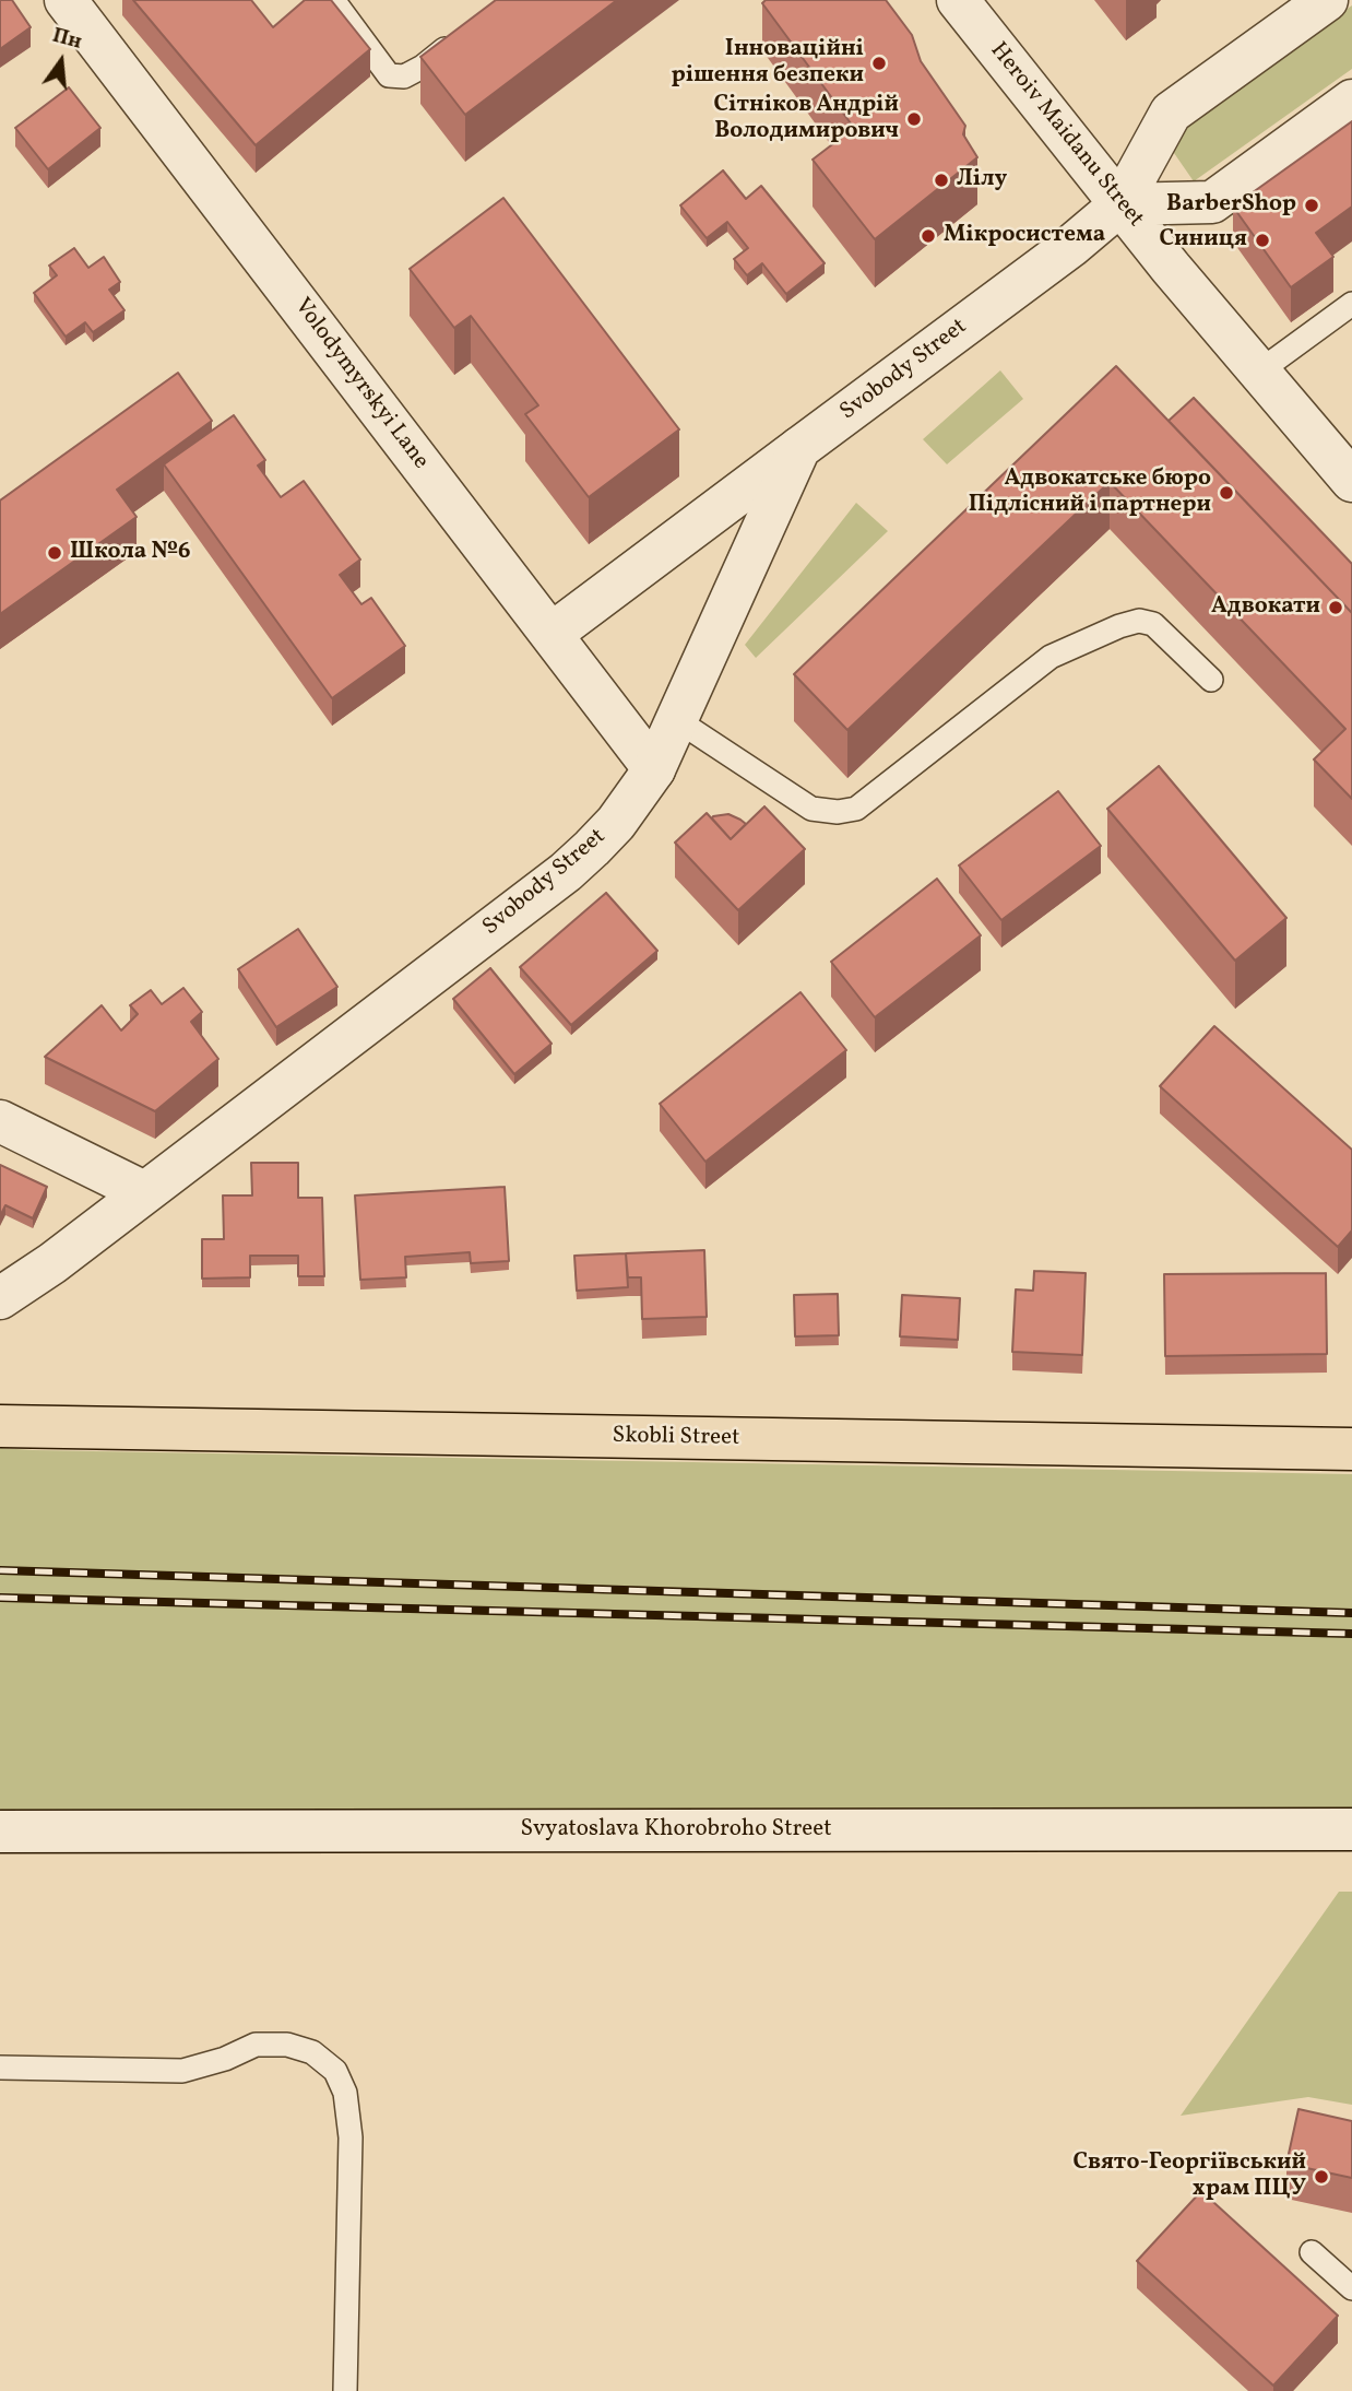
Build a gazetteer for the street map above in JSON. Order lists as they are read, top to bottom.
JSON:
{
  "streets": {
    "main road": ["Skobli Street"],
    "street": [
      "Heroiv Maidanu Street",
      "Svobody Street",
      "Volodymyrskyi Lane",
      "Svyatoslava Khorobroho Street"
    ]
  },
  "crossings": [
    ["Heroiv Maidanu Street", "Svobody Street"],
    ["Svobody Street", "Volodymyrskyi Lane"]
  ],
  "places": [
    "Інноваційні рішення безпеки",
    "Сітніков Андрій Володимирович",
    "Лілу",
    "BarberShop",
    "Мікросистема",
    "Синиця",
    "Адвокатське бюро Підлісний і партнери",
    "Школа №6",
    "Адвокати",
    "Свято-Георгіївський храм ПЦУ"
  ],
  "north": "top"
}
